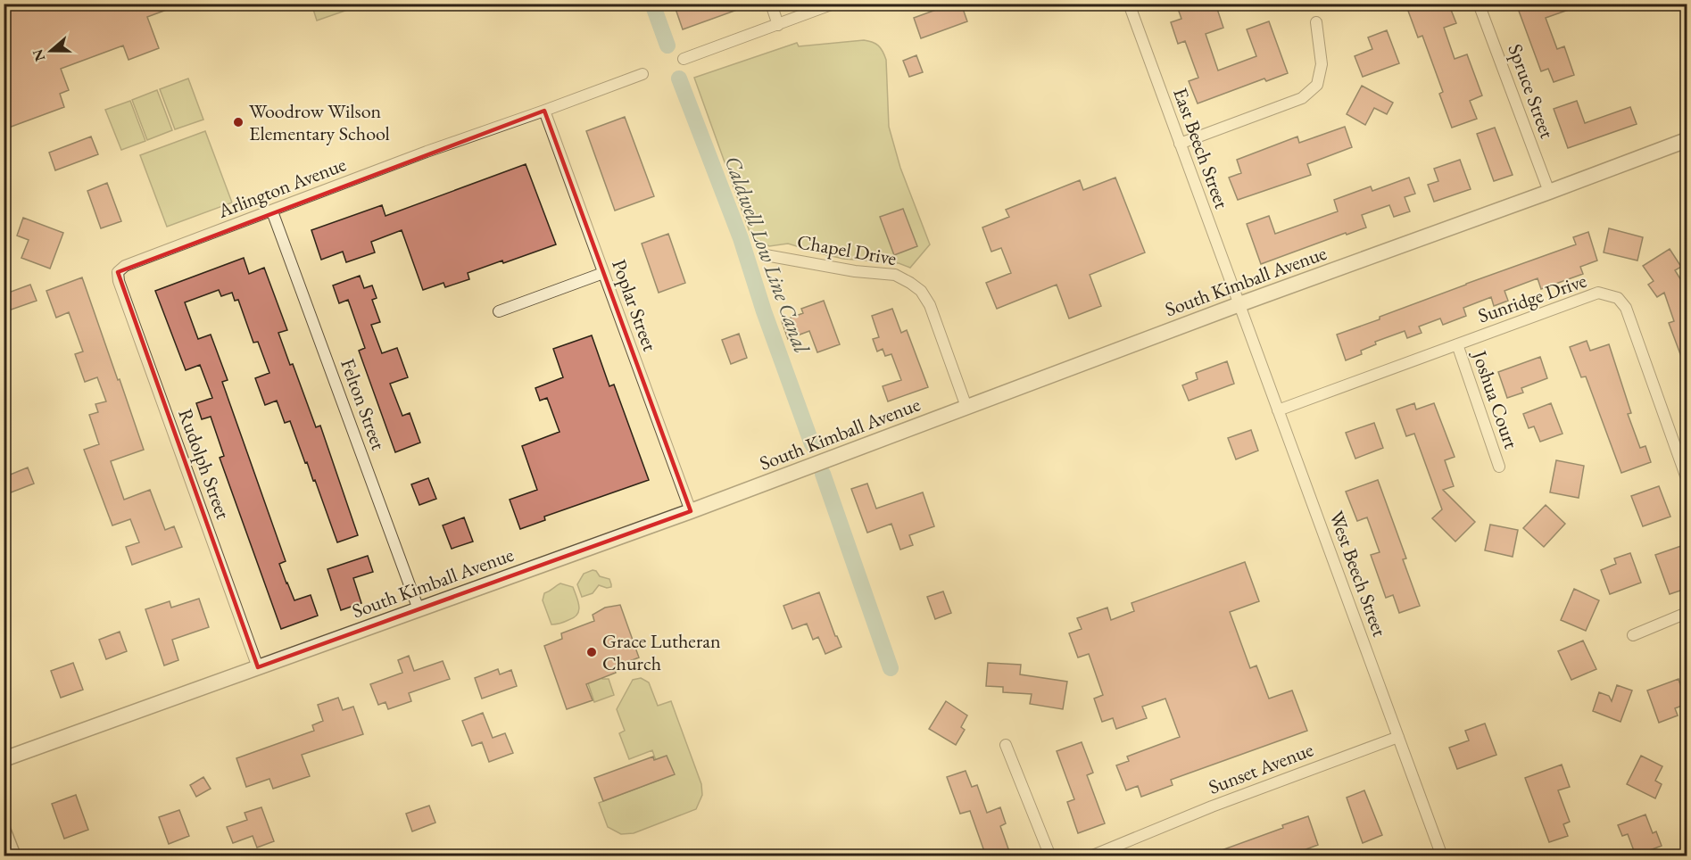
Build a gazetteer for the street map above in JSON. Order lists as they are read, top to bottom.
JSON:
{
  "streets": {
    "street": [
      "Spruce Street",
      "East Beech Street",
      "Arlington Avenue",
      "Chapel Drive",
      "South Kimball Avenue",
      "Sunridge Drive",
      "Poplar Street",
      "Joshua Court",
      "Felton Street",
      "Rudolph Street",
      "West Beech Street",
      "Sunset Avenue"
    ]
  },
  "crossings": [
    ["Spruce Street", "South Kimball Avenue"],
    ["East Beech Street", "South Kimball Avenue"],
    ["East Beech Street", "West Beech Street"],
    ["Arlington Avenue", "Poplar Street"],
    ["Arlington Avenue", "Felton Street"],
    ["Arlington Avenue", "Rudolph Street"],
    ["Chapel Drive", "South Kimball Avenue"],
    ["South Kimball Avenue", "Poplar Street"],
    ["South Kimball Avenue", "Felton Street"],
    ["South Kimball Avenue", "Rudolph Street"],
    ["South Kimball Avenue", "West Beech Street"],
    ["Sunridge Drive", "Joshua Court"],
    ["Sunridge Drive", "West Beech Street"],
    ["West Beech Street", "Sunset Avenue"]
  ],
  "water": ["Caldwell Low Line Canal"],
  "places": ["Woodrow Wilson Elementary School", "Grace Lutheran Church"],
  "north": "left"
}
